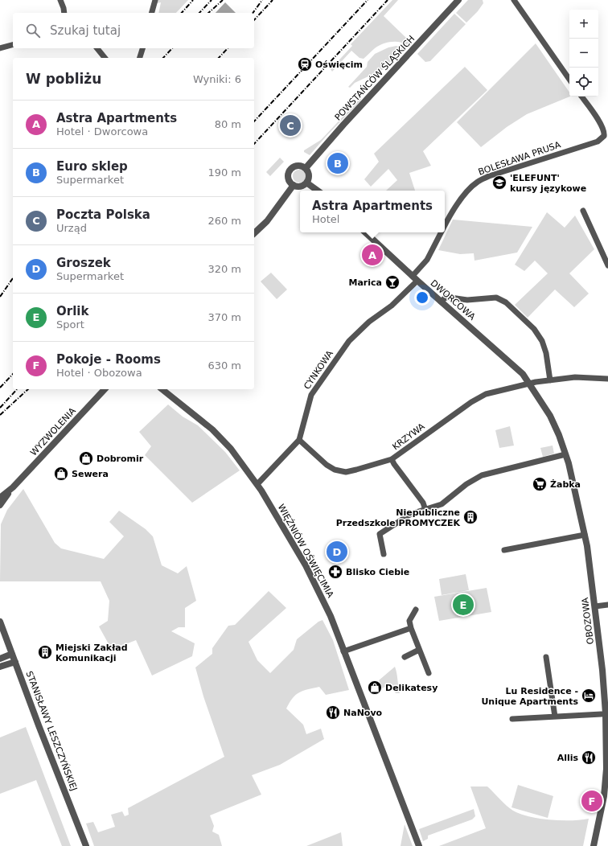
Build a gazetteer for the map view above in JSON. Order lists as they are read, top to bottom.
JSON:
{
  "streets": {
    "street": [
      "POWSTAŃCÓW ŚLĄSKICH",
      "BOLESŁAWA PRUSA",
      "DWORCOWA",
      "CYNKOWA",
      "WYZWOLENIA",
      "KRZYWA",
      "WIĘŹNIÓW OŚWIĘCIMIA",
      "OBOZOWA",
      "STANISŁAWY LESZCZYŃSKIEJ"
    ]
  },
  "crossings": [
    ["BOLESŁAWA PRUSA", "DWORCOWA"],
    ["BOLESŁAWA PRUSA", "CYNKOWA"],
    ["DWORCOWA", "CYNKOWA"],
    ["DWORCOWA", "KRZYWA"],
    ["DWORCOWA", "OBOZOWA"],
    ["CYNKOWA", "KRZYWA"],
    ["CYNKOWA", "WIĘŹNIÓW OŚWIĘCIMIA"],
    ["KRZYWA", "OBOZOWA"]
  ],
  "places": {
    "station": ["Oświęcim"],
    "school or university": ["'ELEFUNT' kursy językowe"],
    "bar": ["Marica"],
    "shop": ["Dobromir", "Sewera", "Delikatesy"],
    "supermarket": ["Żabka"],
    "building": ["Niepubliczne Przedszkole PROMYCZEK", "Miejski Zakład Komunikacji"],
    "pharmacy": ["Blisko Ciebie"],
    "hotel": ["Lu Residence - Unique Apartments"],
    "restaurant": ["NaNovo", "Allis"]
  },
  "page": {
    "map_buttons": ["+", "−"],
    "search": "Szukaj tutaj",
    "heading": ["W pobliżu", "Wyniki: 6"],
    "list": [
      {
        "mark": "A",
        "name": "Astra Apartments",
        "note": "Hotel · Dworcowa",
        "value": "80 m"
      },
      {
        "mark": "B",
        "name": "Euro sklep",
        "note": "Supermarket",
        "value": "190 m"
      },
      {
        "mark": "C",
        "name": "Poczta Polska",
        "note": "Urząd",
        "value": "260 m"
      },
      {
        "mark": "D",
        "name": "Groszek",
        "note": "Supermarket",
        "value": "320 m"
      },
      {
        "mark": "E",
        "name": "Orlik",
        "note": "Sport",
        "value": "370 m"
      },
      {
        "mark": "F",
        "name": "Pokoje - Rooms",
        "note": "Hotel · Obozowa",
        "value": "630 m"
      }
    ],
    "pins": [
      "C",
      "B",
      "A",
      "D",
      "E",
      "F"
    ],
    "popup": ["Astra Apartments", "Hotel"]
  }
}
